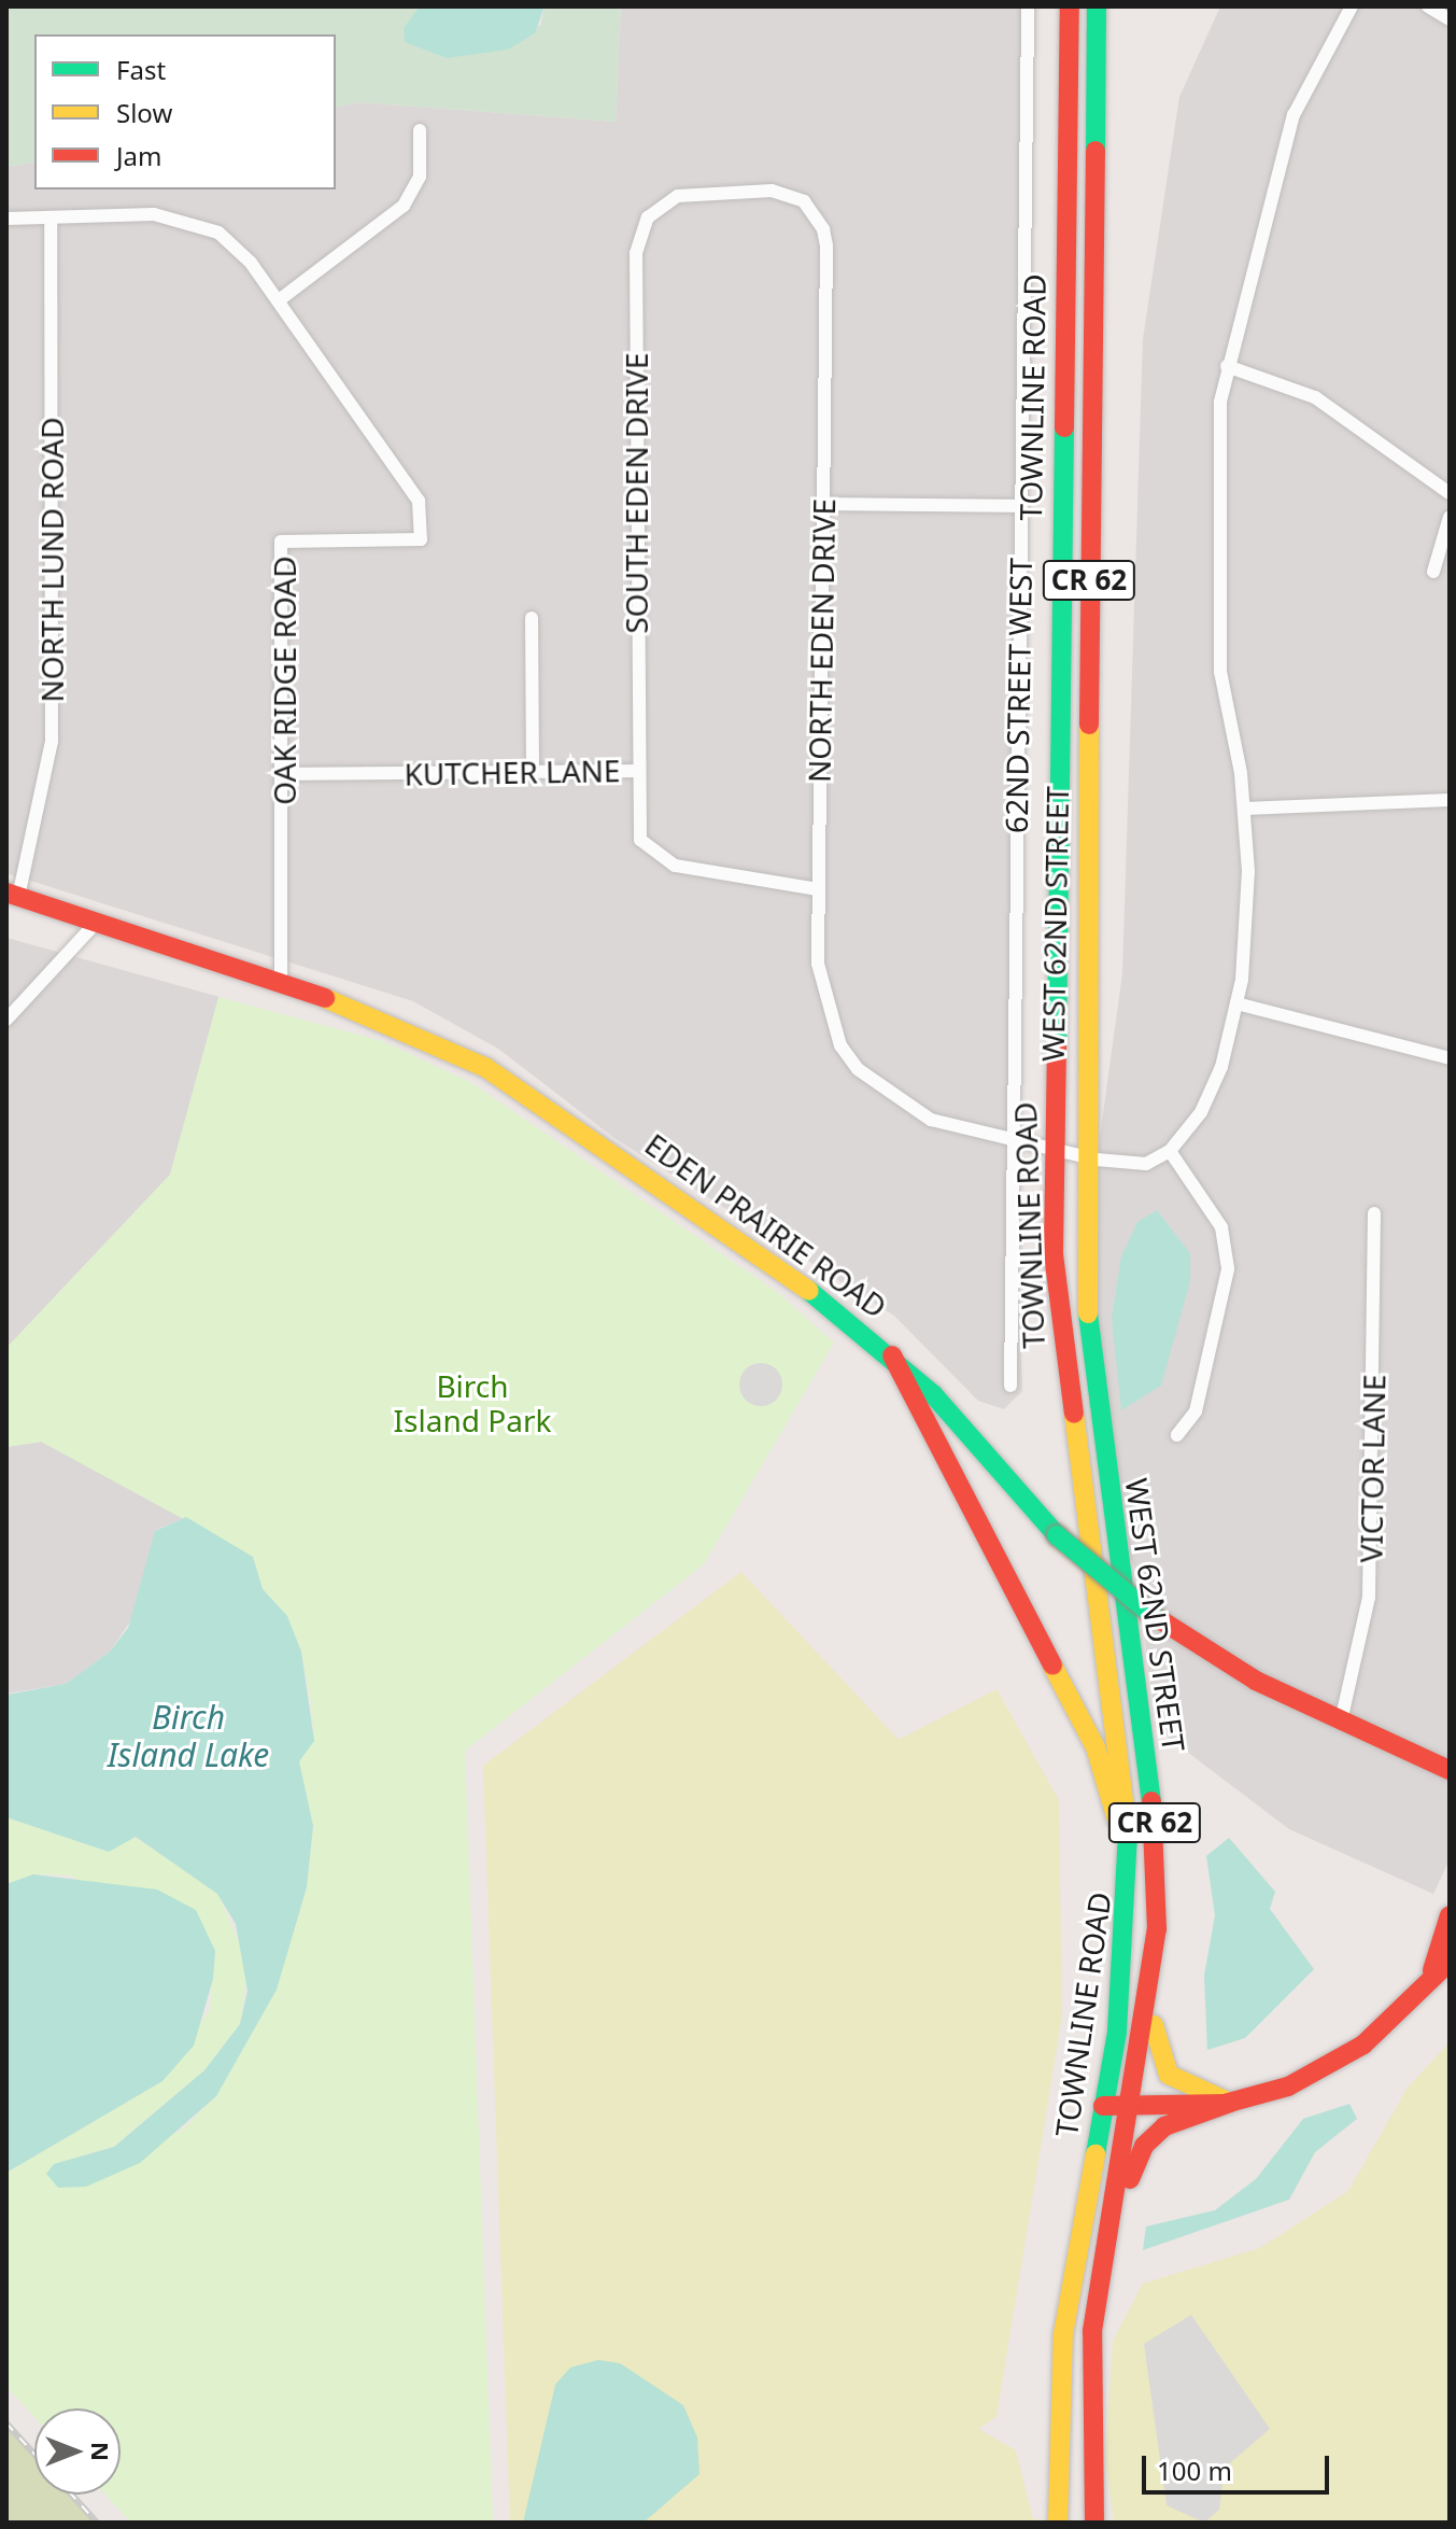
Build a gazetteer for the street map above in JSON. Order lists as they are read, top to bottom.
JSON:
{
  "streets": {
    "main road": [
      "TOWNLINE ROAD",
      "CR 62",
      "WEST 62ND STREET",
      "EDEN PRAIRIE ROAD"
    ],
    "street": [
      "SOUTH EDEN DRIVE",
      "NORTH LUND ROAD",
      "NORTH EDEN DRIVE",
      "OAK RIDGE ROAD",
      "62ND STREET WEST",
      "KUTCHER LANE",
      "VICTOR LANE"
    ]
  },
  "crossings": [
    ["TOWNLINE ROAD", "CR 62"],
    ["TOWNLINE ROAD", "NORTH EDEN DRIVE"],
    ["SOUTH EDEN DRIVE", "NORTH EDEN DRIVE"],
    ["SOUTH EDEN DRIVE", "KUTCHER LANE"],
    ["NORTH LUND ROAD", "EDEN PRAIRIE ROAD"],
    ["CR 62", "WEST 62ND STREET"],
    ["NORTH EDEN DRIVE", "62ND STREET WEST"],
    ["NORTH EDEN DRIVE", "KUTCHER LANE"],
    ["NORTH EDEN DRIVE", "WEST 62ND STREET"],
    ["OAK RIDGE ROAD", "KUTCHER LANE"],
    ["OAK RIDGE ROAD", "EDEN PRAIRIE ROAD"],
    ["EDEN PRAIRIE ROAD", "VICTOR LANE"]
  ],
  "water": ["Birch Island Lake"],
  "parks": ["Birch Island Park"],
  "legend": ["Fast", "Slow", "Jam"],
  "scale_bar": "100 m",
  "north": "right"
}
